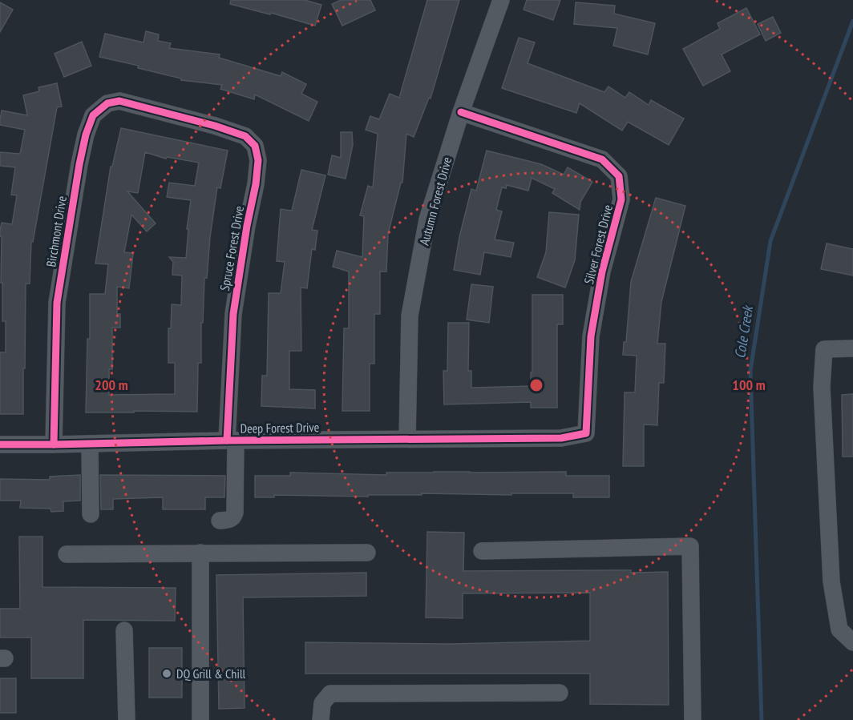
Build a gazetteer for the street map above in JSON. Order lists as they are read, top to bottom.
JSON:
{
  "streets": {
    "street": [
      "Autumn Forest Drive",
      "Birchmont Drive",
      "Silver Forest Drive",
      "Spruce Forest Drive",
      "Deep Forest Drive"
    ]
  },
  "crossings": [
    ["Autumn Forest Drive", "Silver Forest Drive"],
    ["Autumn Forest Drive", "Deep Forest Drive"],
    ["Birchmont Drive", "Spruce Forest Drive"],
    ["Birchmont Drive", "Deep Forest Drive"],
    ["Silver Forest Drive", "Deep Forest Drive"],
    ["Spruce Forest Drive", "Deep Forest Drive"]
  ],
  "water": ["Cole Creek"],
  "places": ["DQ Grill & Chill"],
  "rings": ["100 m", "200 m"]
}
